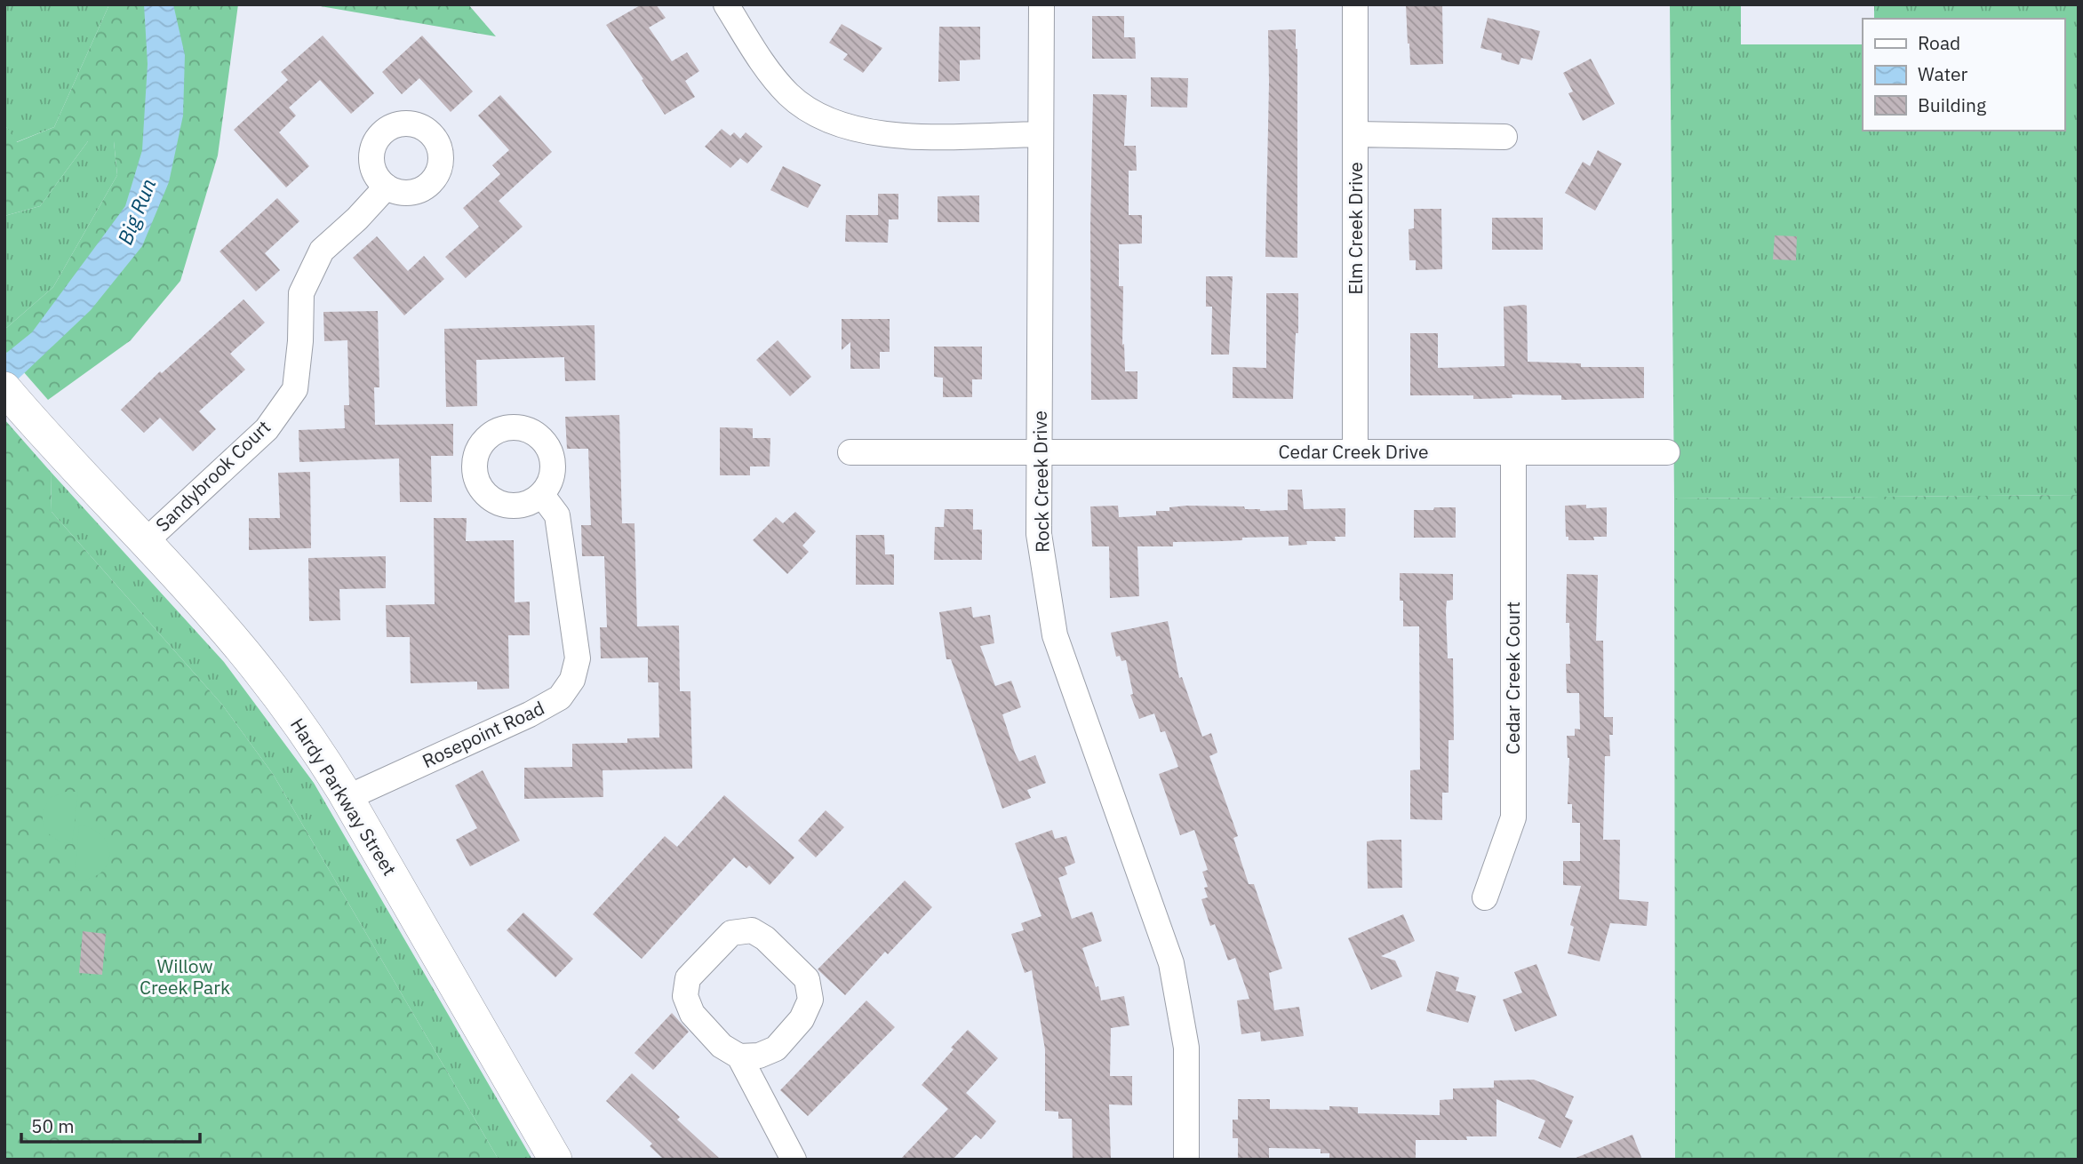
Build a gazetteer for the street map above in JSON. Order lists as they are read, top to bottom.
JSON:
{
  "streets": {
    "main road": ["Hardy Parkway Street"],
    "street": [
      "Elm Creek Drive",
      "Cedar Creek Drive",
      "Sandybrook Court",
      "Rock Creek Drive",
      "Cedar Creek Court",
      "Rosepoint Road"
    ]
  },
  "crossings": [
    ["Elm Creek Drive", "Cedar Creek Drive"],
    ["Cedar Creek Drive", "Rock Creek Drive"],
    ["Cedar Creek Drive", "Cedar Creek Court"],
    ["Sandybrook Court", "Hardy Parkway Street"],
    ["Rosepoint Road", "Hardy Parkway Street"]
  ],
  "water": ["Big Run"],
  "parks": ["Willow Creek Park"],
  "legend": ["Road", "Water", "Building"],
  "scale_bar": "50 m"
}
